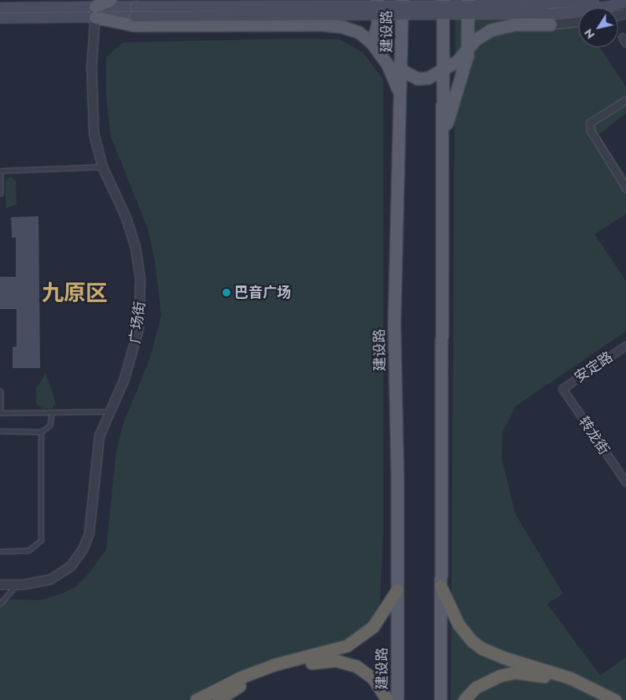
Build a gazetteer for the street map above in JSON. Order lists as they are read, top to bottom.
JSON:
{
  "streets": {
    "main road": ["建设路"],
    "street": ["广场街", "安定路", "转龙街"]
  },
  "crossings": [
    ["安定路", "转龙街"]
  ],
  "districts": ["九原区"],
  "places": ["巴音广场"],
  "north": "bottom left"
}
